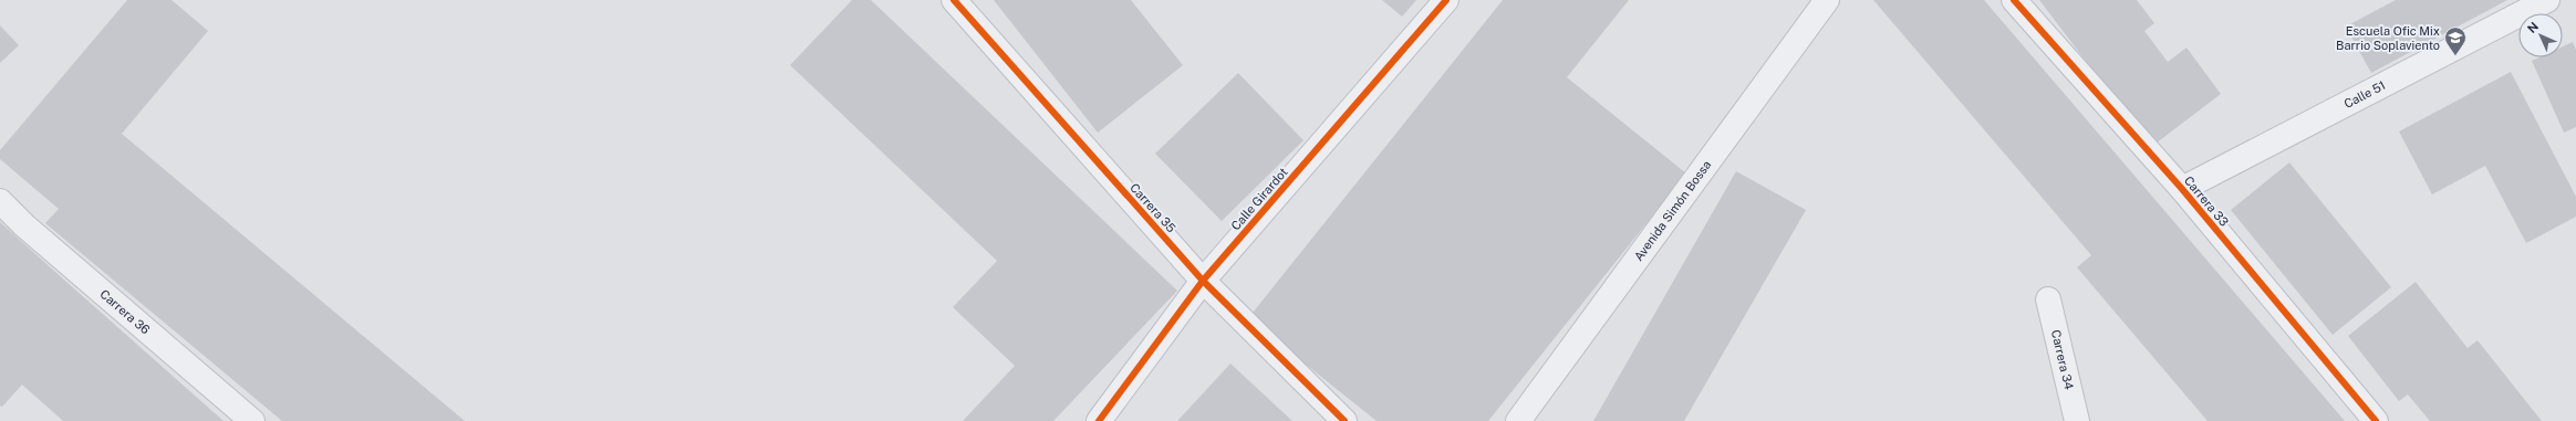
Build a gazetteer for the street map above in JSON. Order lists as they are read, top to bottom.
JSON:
{
  "streets": {
    "street": [
      "Calle 51",
      "Calle Girardot",
      "Carrera 33",
      "Carrera 35",
      "Avenida Simón Bossa",
      "Carrera 36",
      "Carrera 34"
    ]
  },
  "crossings": [
    ["Calle 51", "Carrera 33"],
    ["Calle Girardot", "Carrera 35"]
  ],
  "places": {
    "school or university": ["Escuela Ofic Mix Barrio Soplaviento"]
  },
  "north": "top left"
}
